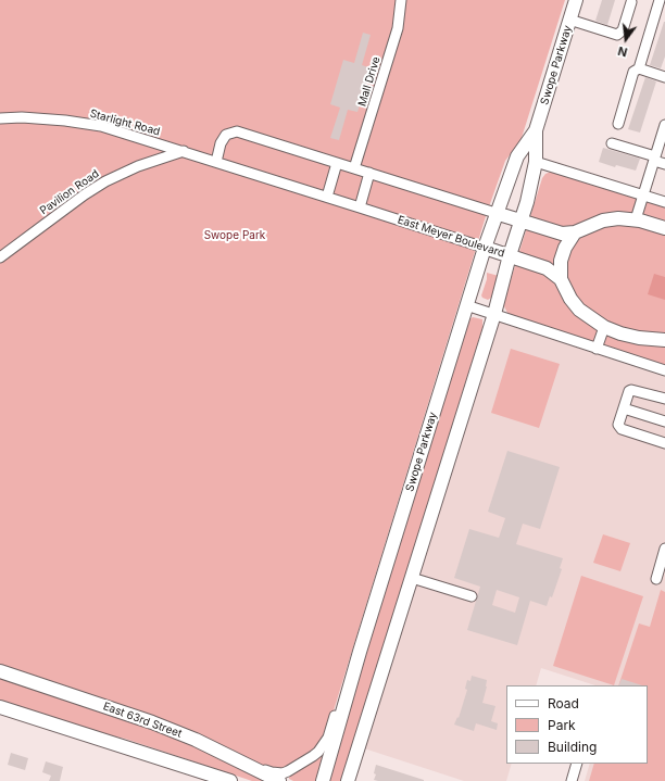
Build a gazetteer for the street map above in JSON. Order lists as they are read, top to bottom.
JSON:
{
  "streets": {
    "main road": ["Swope Parkway", "East Meyer Boulevard", "East 63rd Street"],
    "street": ["Mall Drive", "Starlight Road", "Pavilion Road"]
  },
  "crossings": [
    ["Swope Parkway", "East Meyer Boulevard"],
    ["Starlight Road", "Pavilion Road"],
    ["Starlight Road", "East Meyer Boulevard"]
  ],
  "parks": ["Swope Park"],
  "legend": ["Road", "Park", "Building"],
  "north": "bottom"
}
